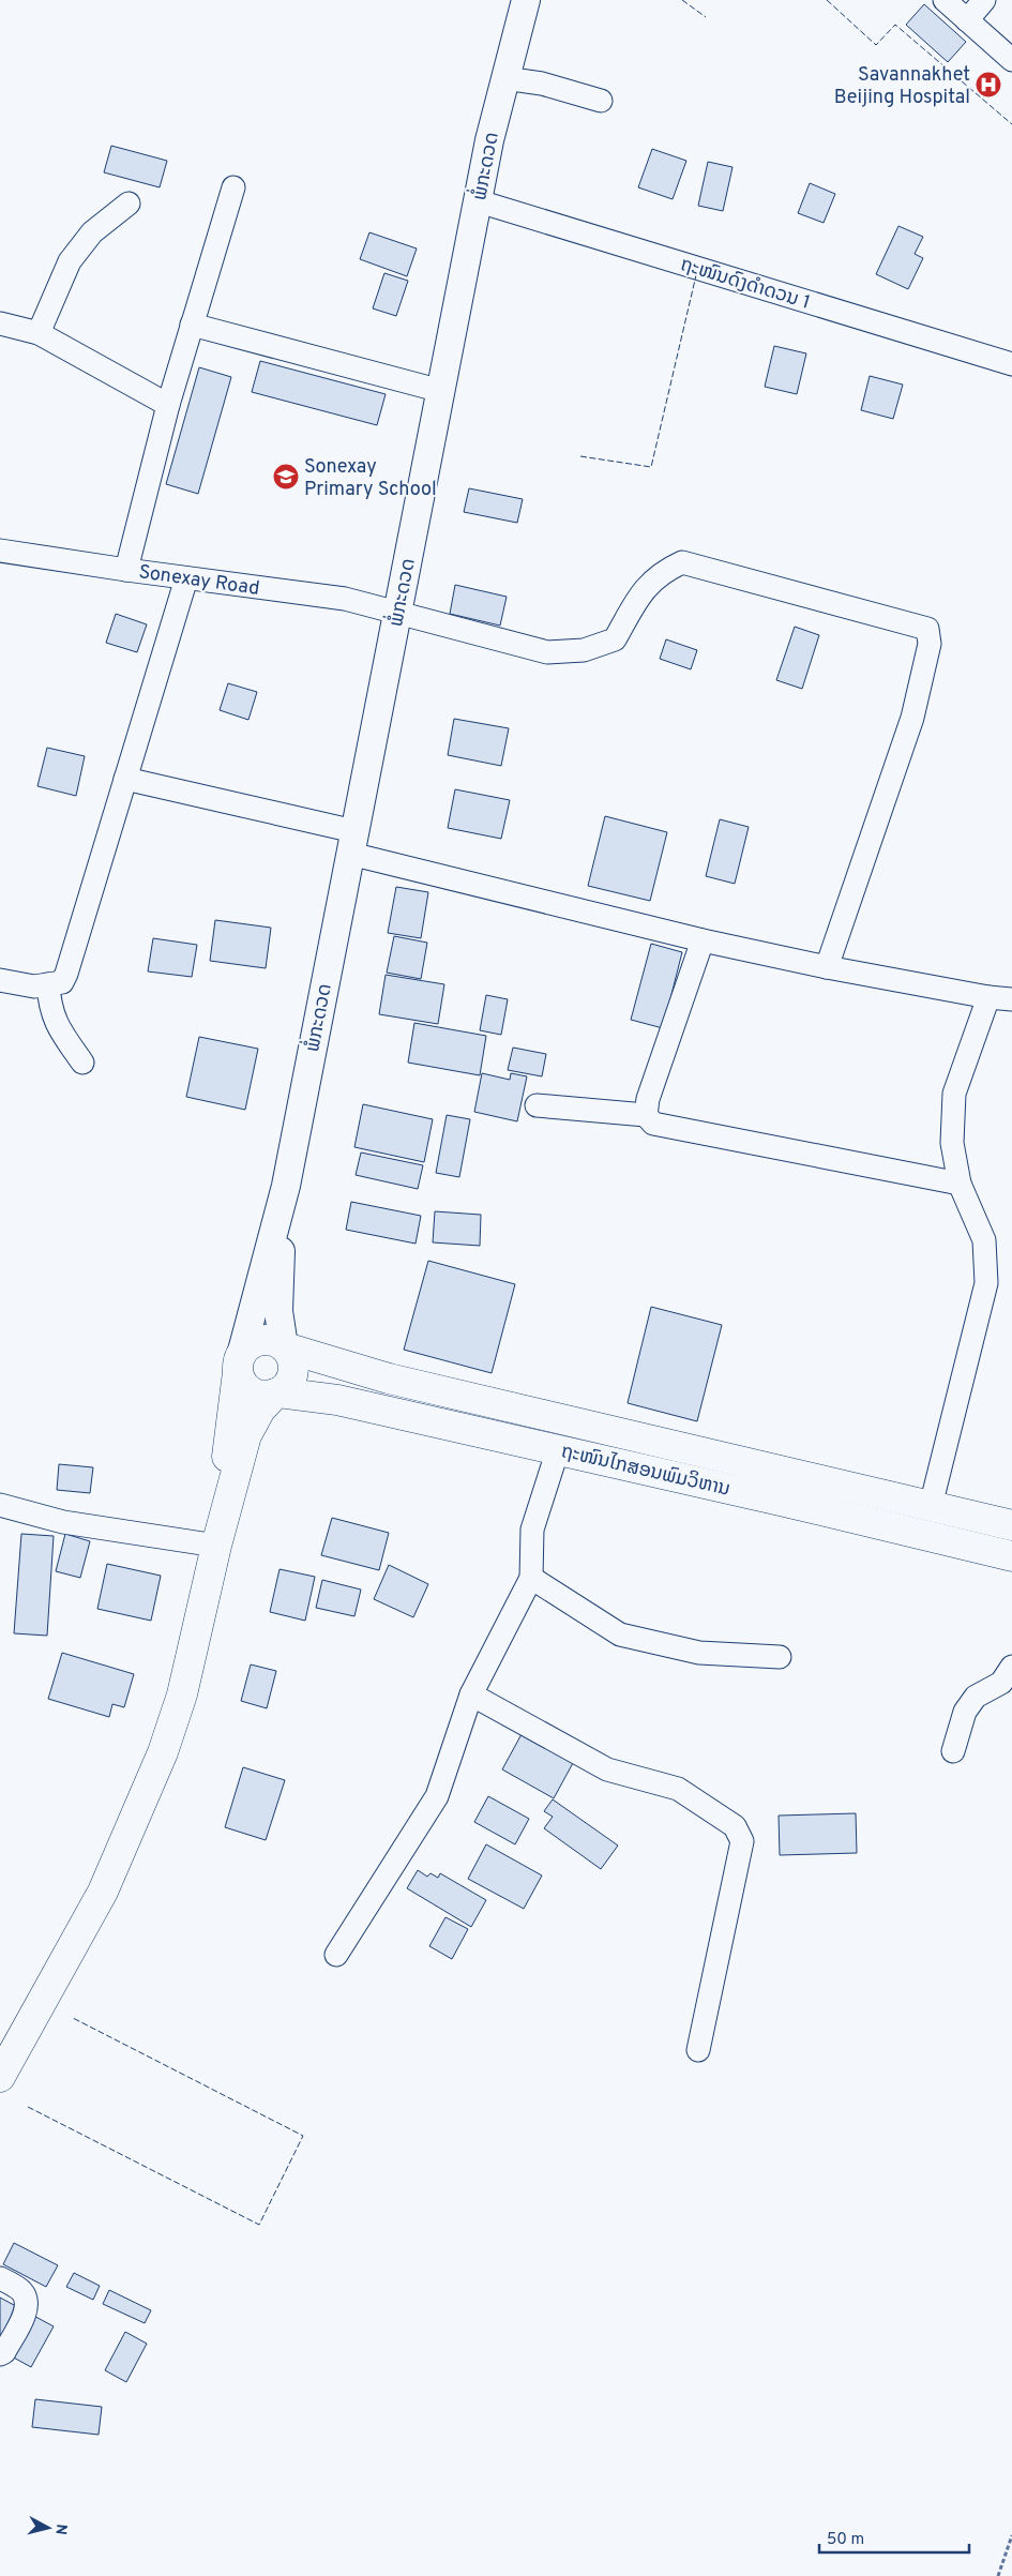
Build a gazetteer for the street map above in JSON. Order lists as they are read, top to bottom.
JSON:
{
  "streets": {
    "highway": ["ຖະໜົນໄກສອນພົມວິຫານ"],
    "main road": ["ພໍ່ກະດວດ"],
    "street": ["ຖະໜົນດົງດຳດວນ 1", "Sonexay Road"]
  },
  "crossings": [
    ["ພໍ່ກະດວດ", "ຖະໜົນດົງດຳດວນ 1"],
    ["ພໍ່ກະດວດ", "Sonexay Road"]
  ],
  "places": {
    "hospital": ["Savannakhet Beijing Hospital"],
    "school or university": ["Sonexay Primary School"]
  },
  "scale_bar": "50 m",
  "north": "right"
}
